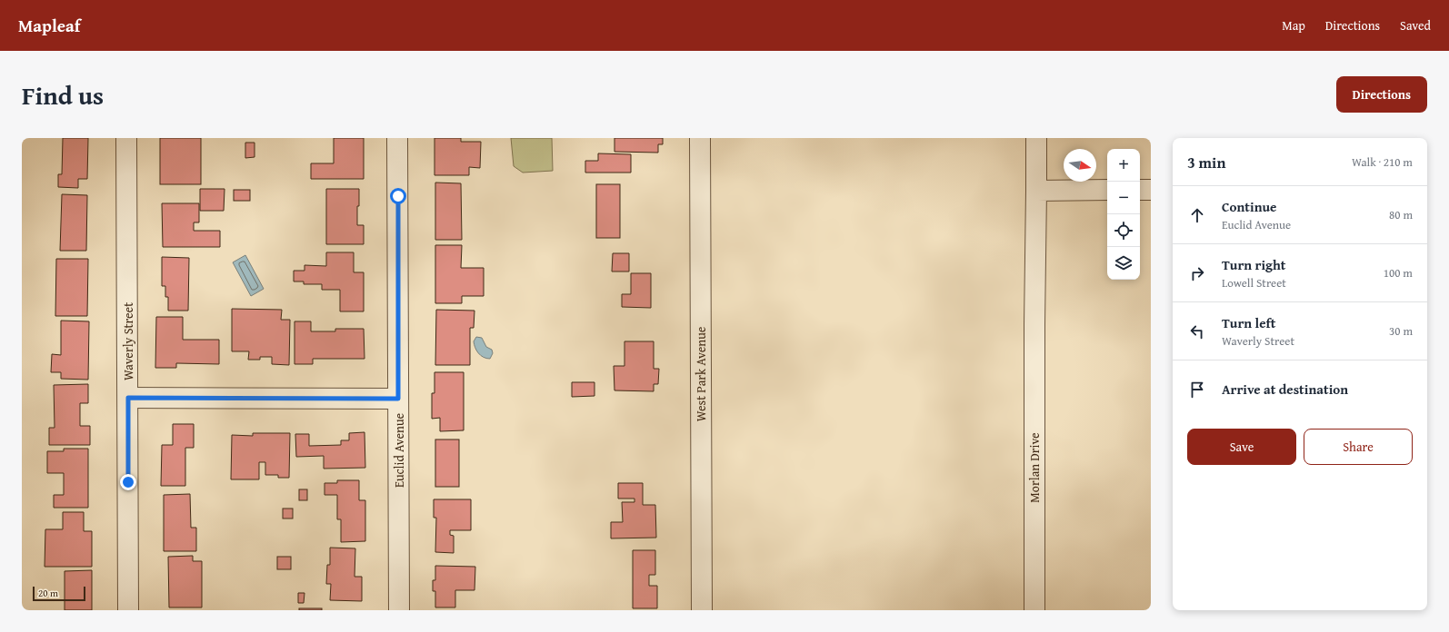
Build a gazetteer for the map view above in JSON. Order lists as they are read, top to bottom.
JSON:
{
  "streets": {
    "street": [
      "Waverly Street",
      "West Park Avenue",
      "Euclid Avenue",
      "Morlan Drive"
    ]
  },
  "scale_bar": "20 m",
  "north": "right",
  "page": {
    "header": "Mapleaf",
    "nav": ["Map", "Directions", "Saved"],
    "title": "Find us",
    "buttons": [
      "Directions",
      ["Save", "Share"]
    ],
    "heading": ["3 min", "Walk · 210 m"],
    "map_buttons": ["+", "−"],
    "list": [
      ["Continue", "Euclid Avenue", "80 m"],
      ["Turn right", "Lowell Street", "100 m"],
      ["Turn left", "Waverly Street", "30 m"],
      "Arrive at destination"
    ],
    "scale": "20 m"
  }
}
